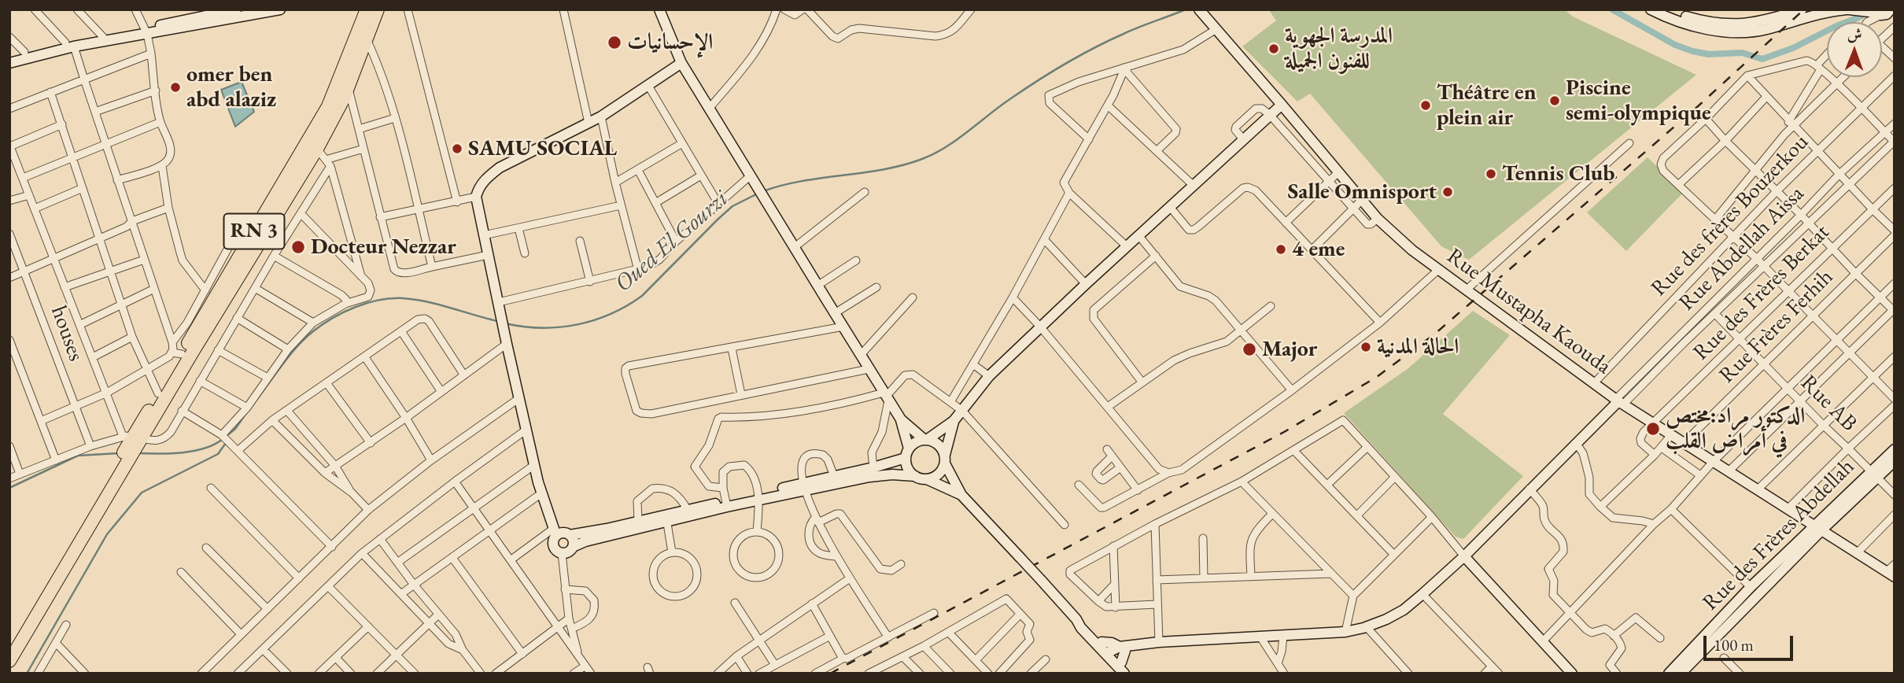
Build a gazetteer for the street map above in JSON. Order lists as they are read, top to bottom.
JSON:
{
  "streets": {
    "highway": ["RN 3"],
    "main road": ["Rue Mustapha Kaouda", "Rue des Frères Abdellah"],
    "street": [
      "Rue des frères Bouzerkou",
      "Rue Abdellah Aissa",
      "Rue des Frères Berkat",
      "Rue Frères Ferhih",
      "houses",
      "Rue AB"
    ]
  },
  "crossings": [
    ["Rue des frères Bouzerkou", "Rue Mustapha Kaouda"],
    ["Rue Abdellah Aissa", "Rue Mustapha Kaouda"],
    ["Rue des Frères Berkat", "Rue Mustapha Kaouda"],
    ["Rue des Frères Berkat", "Rue AB"],
    ["Rue Mustapha Kaouda", "Rue Frères Ferhih"],
    ["Rue Mustapha Kaouda", "Rue des Frères Abdellah"],
    ["Rue Frères Ferhih", "Rue AB"],
    ["Rue AB", "Rue des Frères Abdellah"]
  ],
  "water": ["Oued El Gourzi"],
  "places": [
    "الإحسانيات",
    "المدرسة الجهوية للفنون الجميلة",
    "omer ben abd alaziz",
    "Piscine semi-olympique",
    "Théâtre en plein air",
    "SAMU SOCIAL",
    "Tennis Club",
    "Salle Omnisport",
    "Docteur Nezzar",
    "4 eme",
    "الحالة المدنية",
    "Major",
    "الدكتور مراد:مختص في أمراض القلب"
  ],
  "scale_bar": "100 m",
  "north": "top"
}
